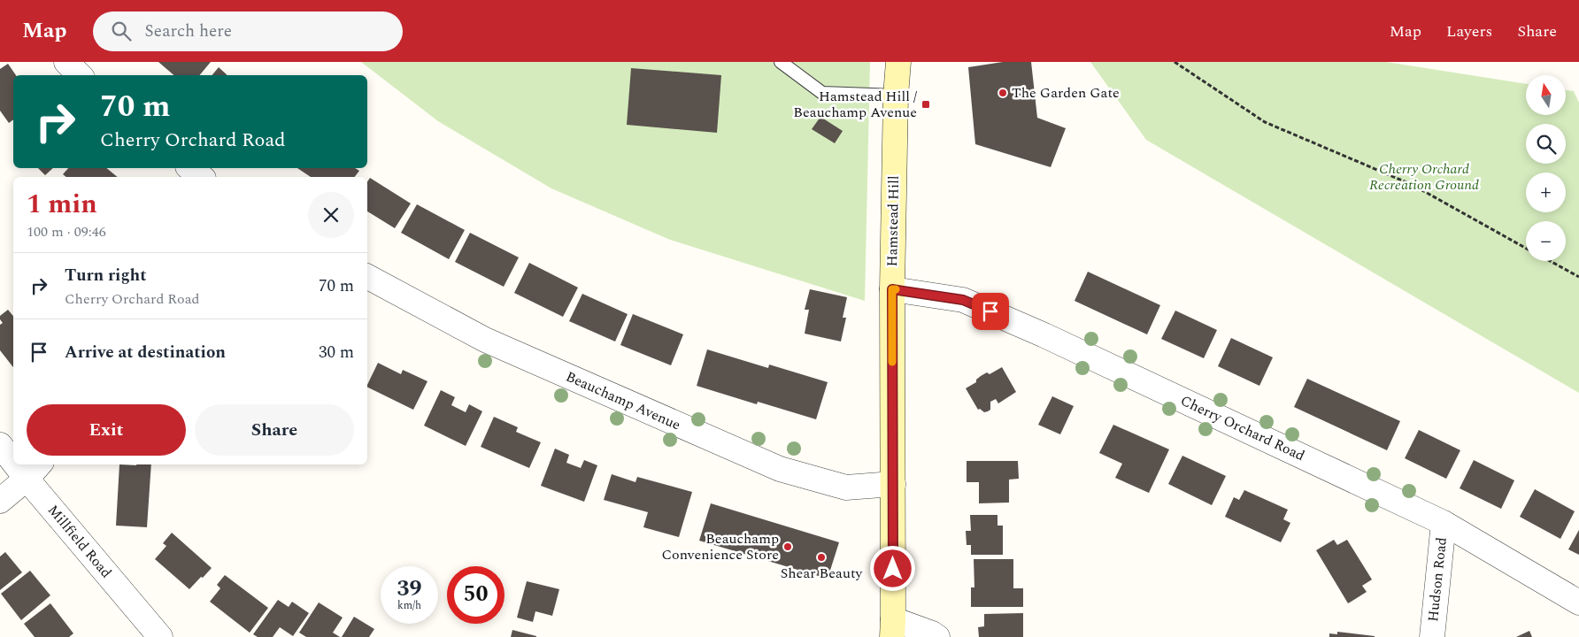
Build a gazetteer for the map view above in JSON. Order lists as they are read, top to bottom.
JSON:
{
  "streets": {
    "main road": ["Hamstead Hill"],
    "street": [
      "Beauchamp Avenue",
      "Cherry Orchard Road",
      "Millfield Road",
      "Hudson Road"
    ]
  },
  "crossings": [
    ["Hamstead Hill", "Beauchamp Avenue"],
    ["Hamstead Hill", "Cherry Orchard Road"],
    ["Cherry Orchard Road", "Hudson Road"]
  ],
  "parks": ["Cherry Orchard Recreation Ground"],
  "places": {
    "other": ["The Garden Gate", "Beauchamp Convenience Store", "Shear Beauty"],
    "transit": ["Hamstead Hill / Beauchamp Avenue"]
  },
  "north": "top",
  "page": {
    "header": "Map",
    "search": "Search here",
    "nav": ["Map", "Layers", "Share"],
    "map_buttons": ["+", "−"],
    "turn": ["70 m", "Cherry Orchard Road"],
    "heading": ["1 min", "100 m · 09:46"],
    "list": [
      {
        "name": "Turn right",
        "note": "Cherry Orchard Road",
        "value": "70 m"
      },
      {
        "name": "Arrive at destination",
        "value": "30 m"
      }
    ],
    "buttons": ["Exit", "Share"],
    "speed": "39 km/h",
    "limit": "50"
  }
}
